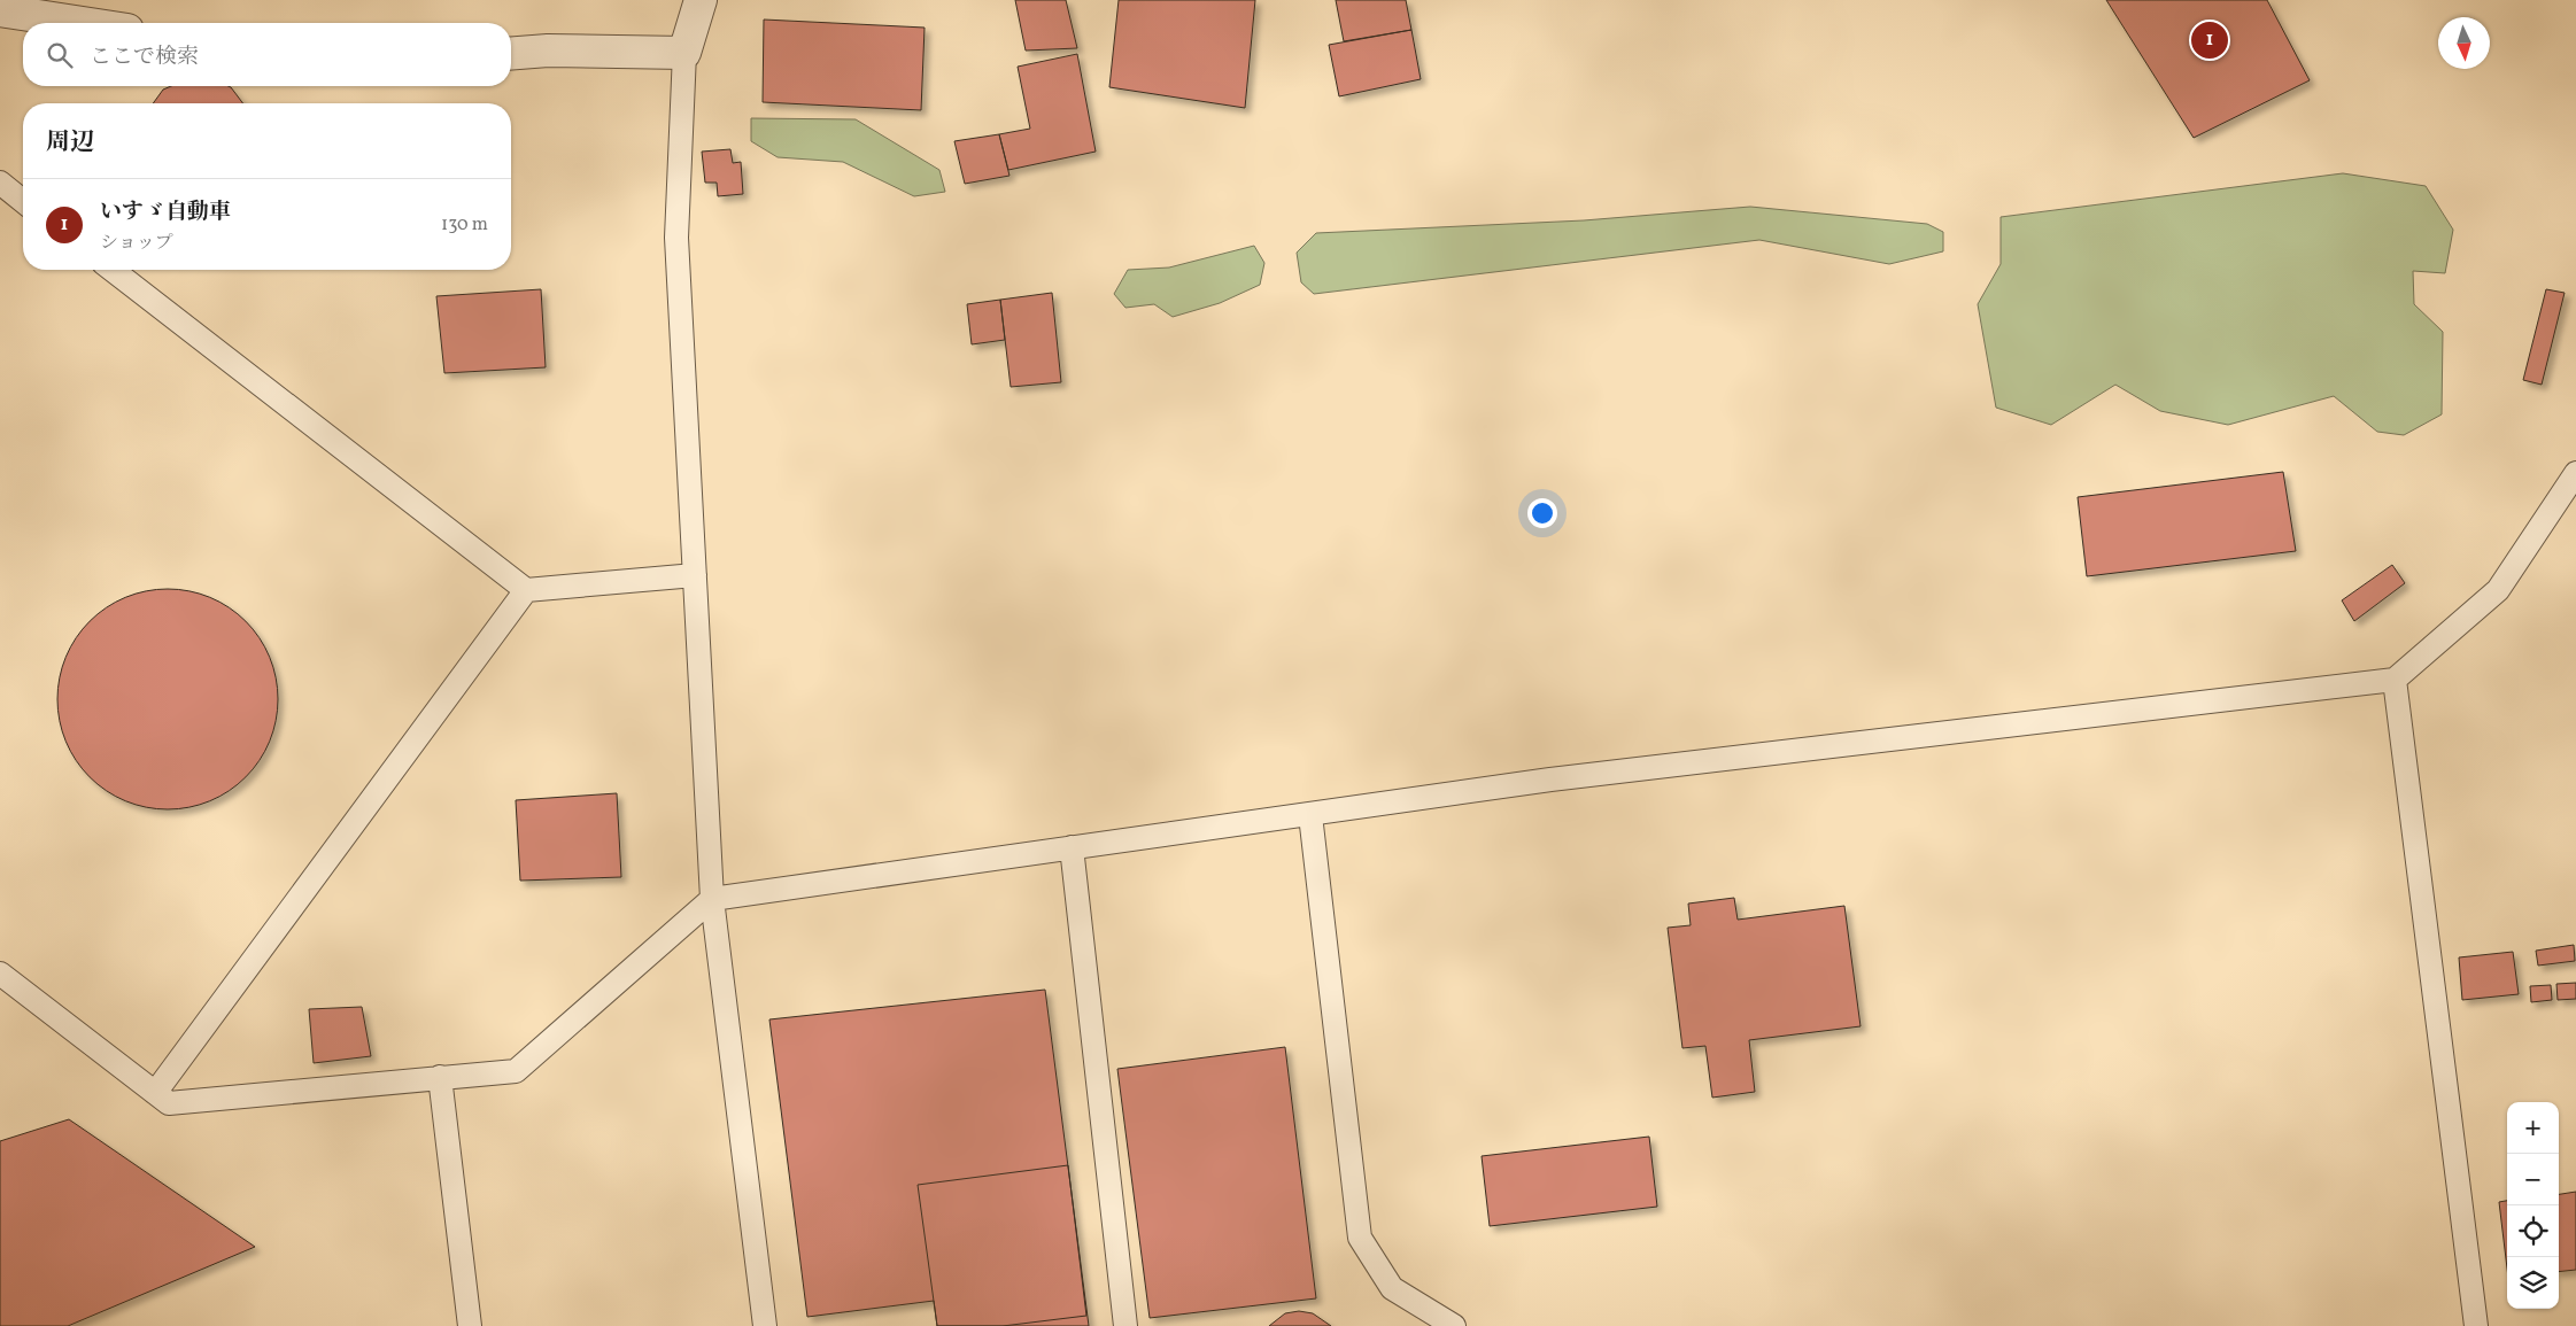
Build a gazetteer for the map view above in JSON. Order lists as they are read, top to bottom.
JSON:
{
  "north": "bottom",
  "page": {
    "pins": "1",
    "search": "ここで検索",
    "heading": "周辺",
    "list": [
      {
        "mark": "1",
        "name": "いすゞ自動車",
        "note": "ショップ",
        "value": "130 m"
      }
    ],
    "map_buttons": ["+", "−"]
  }
}
